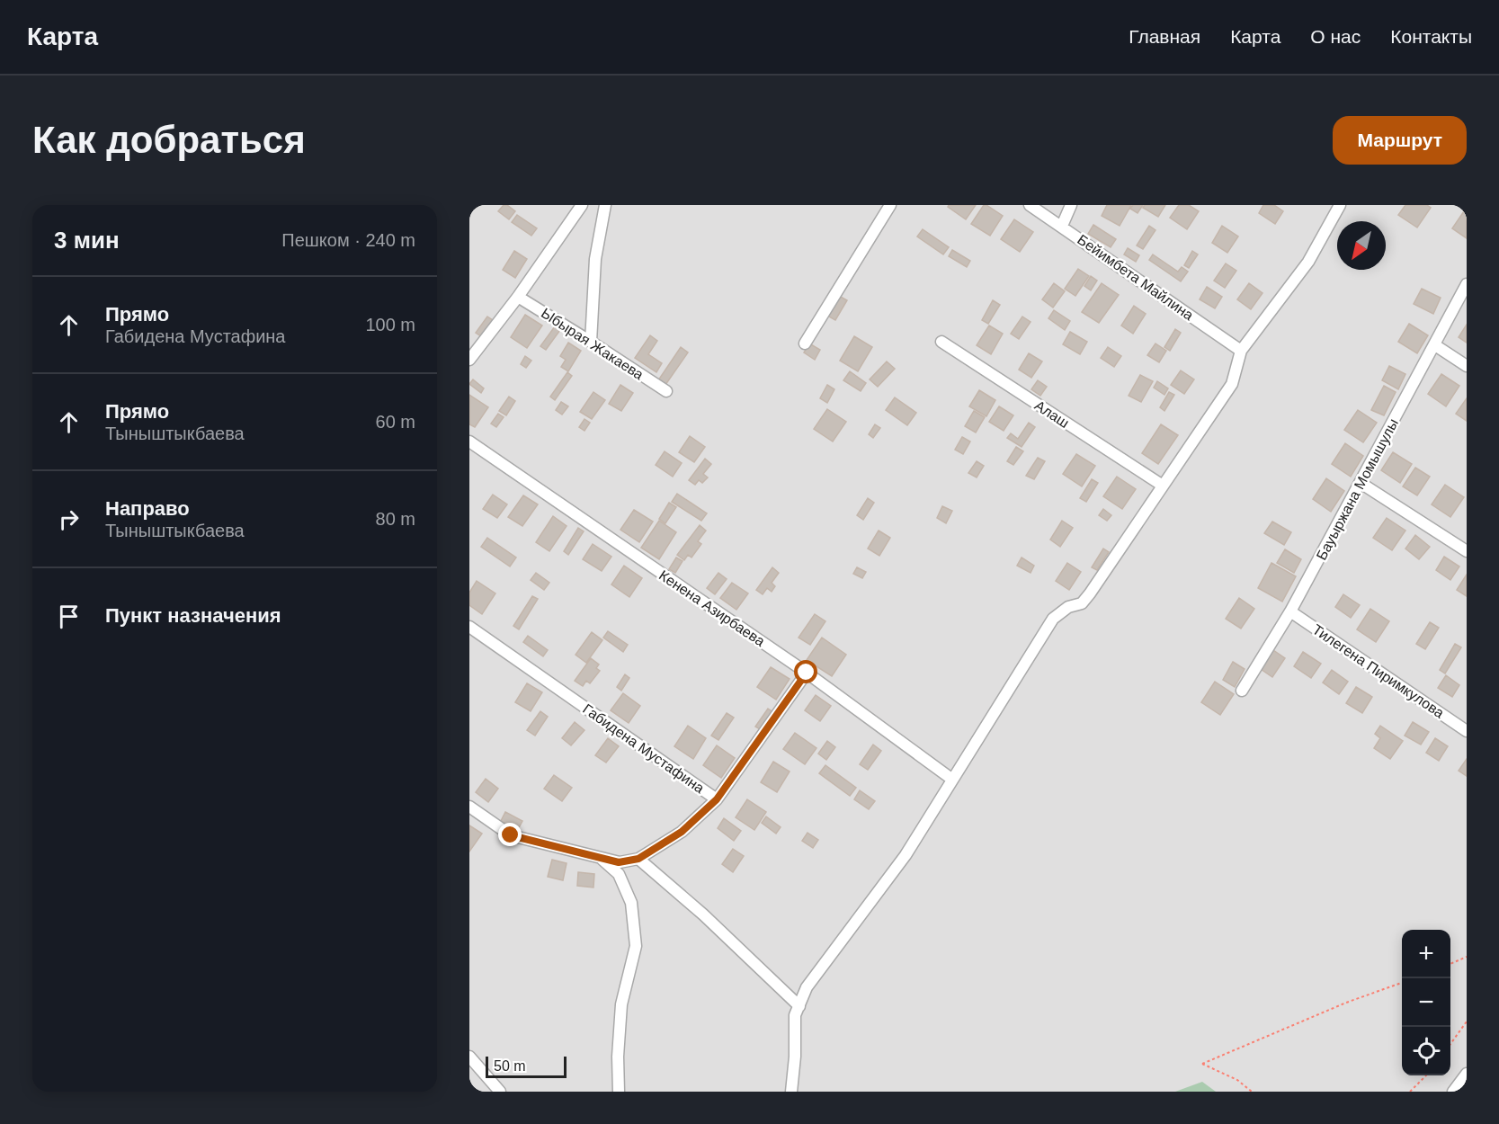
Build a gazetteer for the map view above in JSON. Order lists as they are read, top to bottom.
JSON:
{
  "streets": {
    "street": [
      "Бейимбета Майлина",
      "Ыбырая Жакаева",
      "Алаш",
      "Бауыржана Момышулы",
      "Кенена Азирбаева",
      "Тилегена Пиримкулова",
      "Габидена Мустафина"
    ]
  },
  "crossings": [
    ["Бауыржана Момышулы", "Тилегена Пиримкулова"],
    ["Кенена Азирбаева", "Габидена Мустафина"]
  ],
  "scale_bar": "50 m",
  "north": "bottom left",
  "page": {
    "header": "Карта",
    "nav": [
      "Главная",
      "Карта",
      "О нас",
      "Контакты"
    ],
    "buttons": "Маршрут",
    "title": "Как добраться",
    "heading": ["3 мин", "Пешком · 240 m"],
    "list": [
      ["Прямо", "Габидена Мустафина", "100 m"],
      ["Прямо", "Тыныштыкбаева", "60 m"],
      ["Направо", "Тыныштыкбаева", "80 m"],
      "Пункт назначения"
    ],
    "map_buttons": ["+", "−"],
    "scale": "50 m"
  }
}
